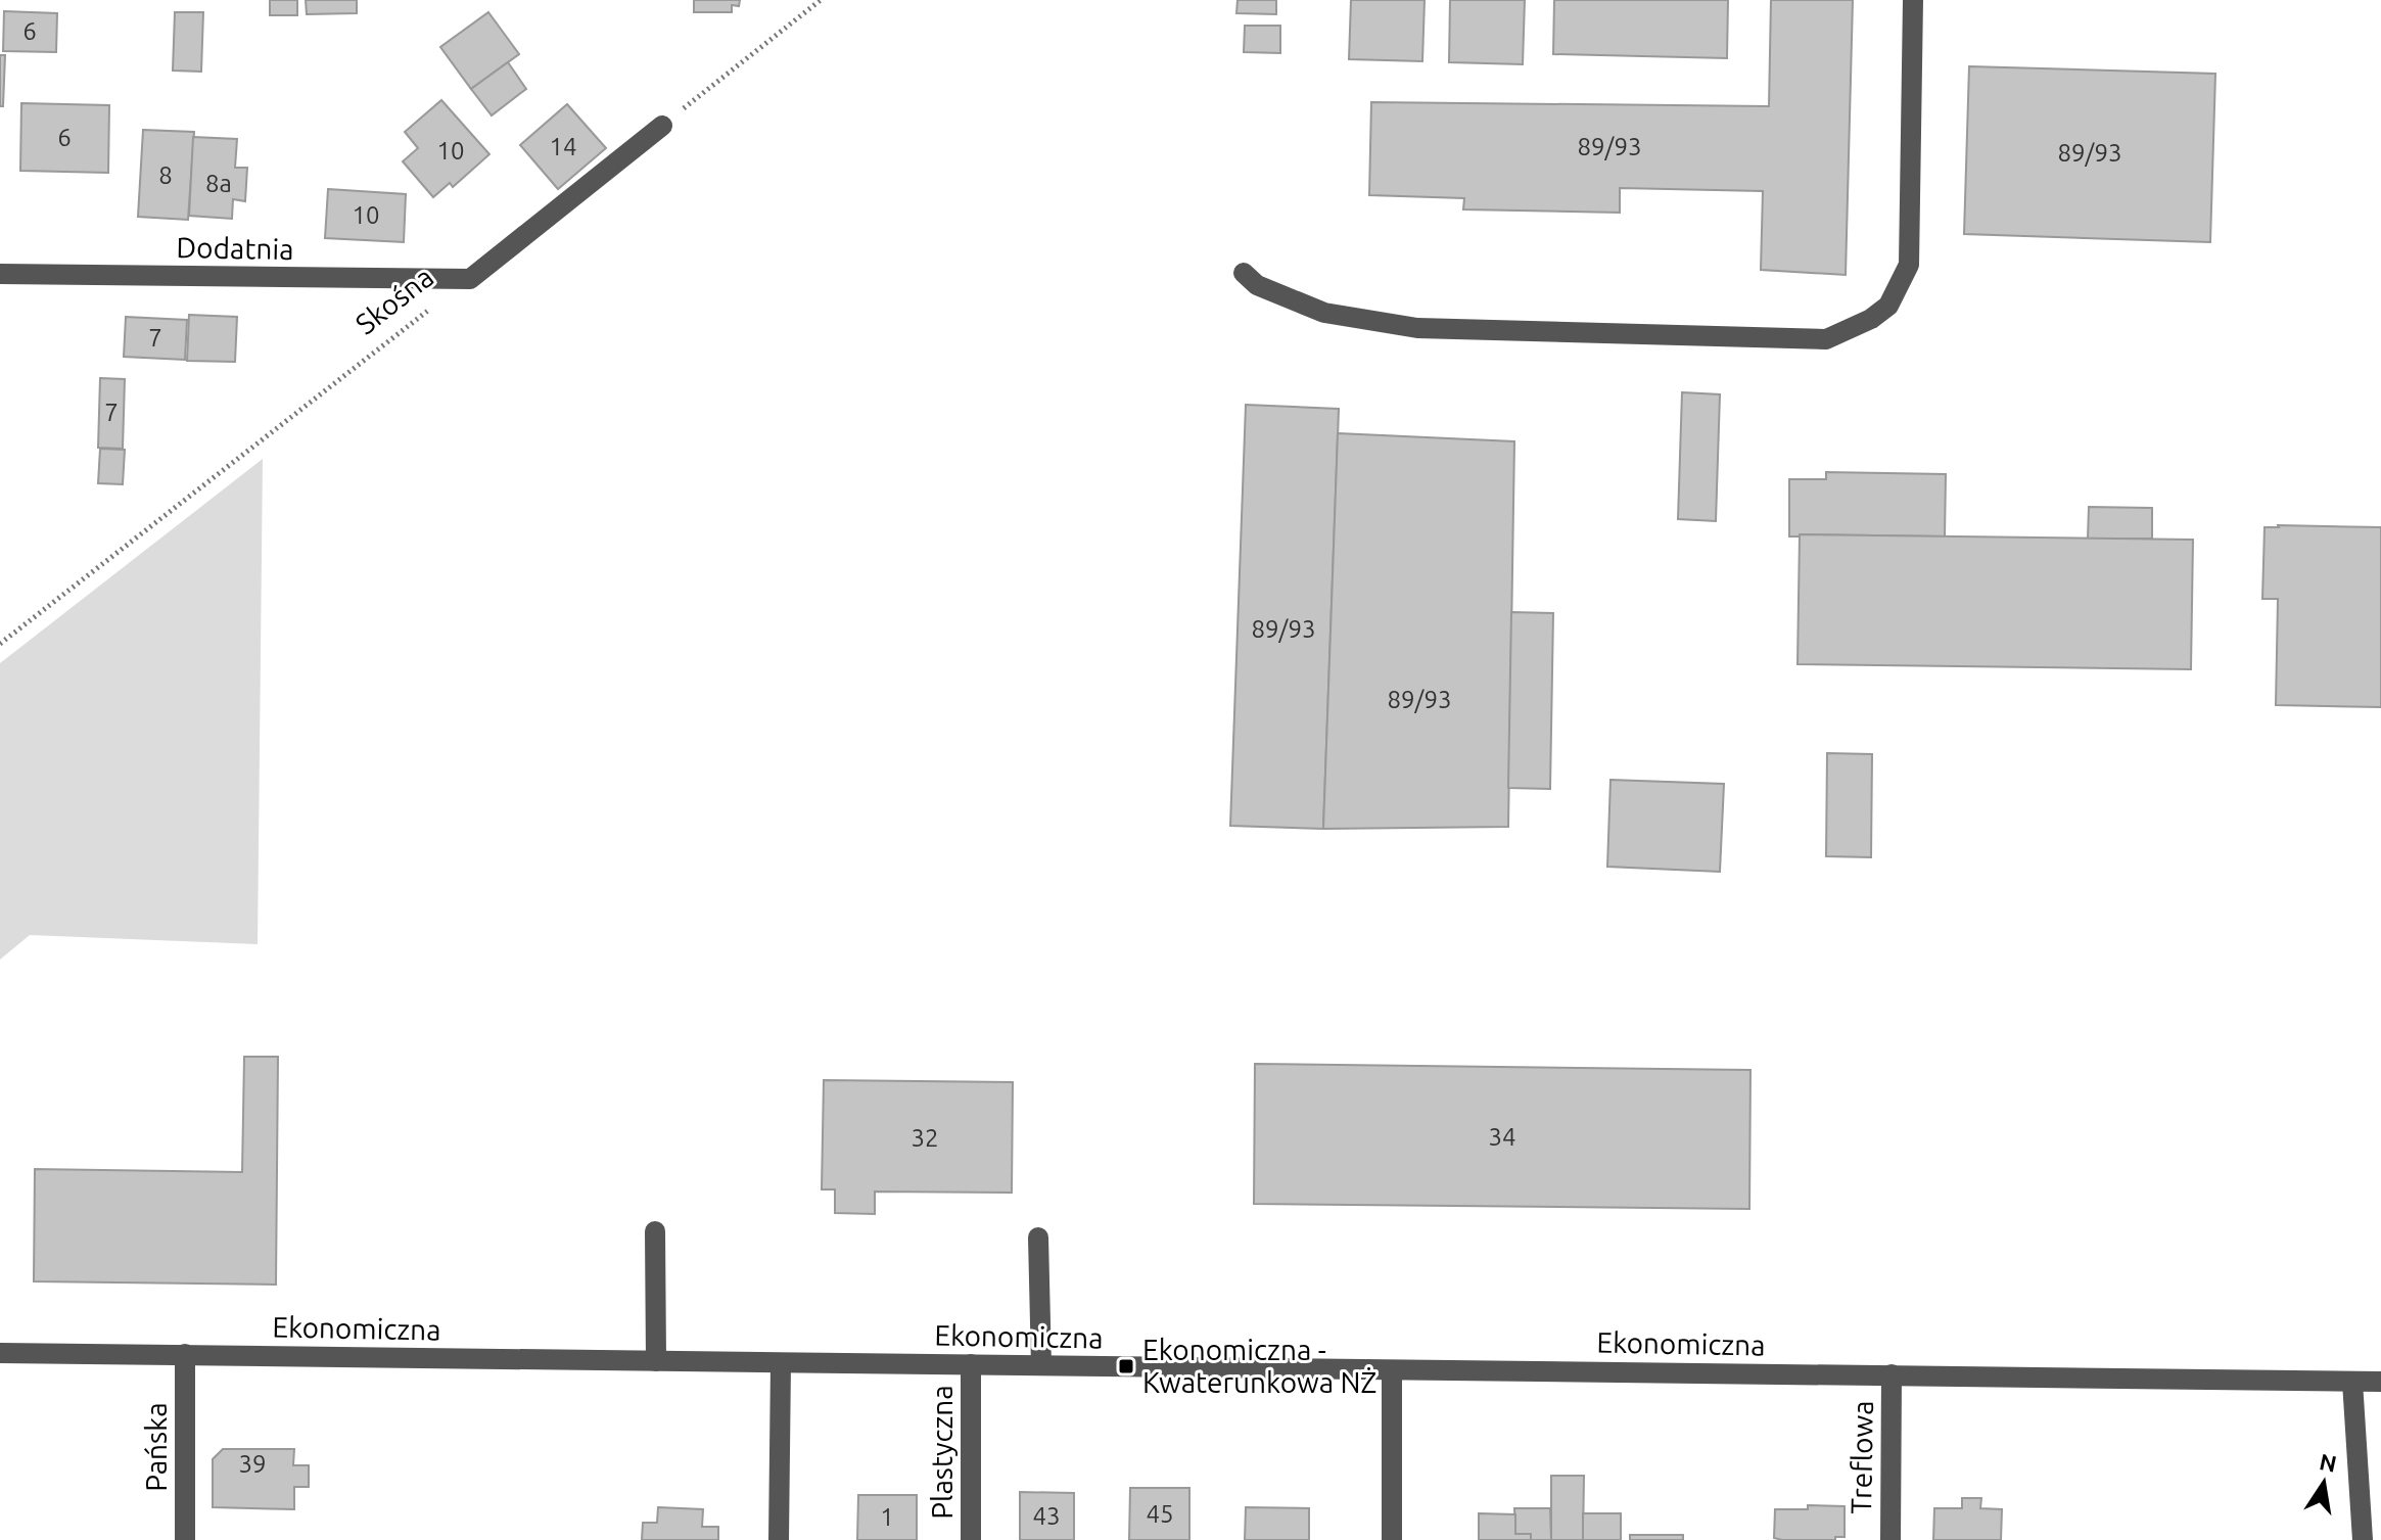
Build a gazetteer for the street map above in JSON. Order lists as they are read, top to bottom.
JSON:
{
  "streets": {
    "street": [
      "Dodatnia",
      "Skośna",
      "Ekonomiczna",
      "Pańska",
      "Plastyczna",
      "Treflowa"
    ]
  },
  "crossings": [
    ["Dodatnia", "Skośna"],
    ["Ekonomiczna", "Pańska"],
    ["Ekonomiczna", "Plastyczna"],
    ["Ekonomiczna", "Treflowa"]
  ],
  "places": {
    "transit": ["Ekonomiczna - Kwaterunkowa NŻ"]
  },
  "house_numbers": [
    "6",
    "6",
    "14",
    "89/93",
    "10",
    "89/93",
    "8",
    "8a",
    "10",
    "7",
    "7",
    "89/93",
    "89/93",
    "34",
    "32",
    "39",
    "45",
    "43",
    "1"
  ],
  "north": "top"
}
